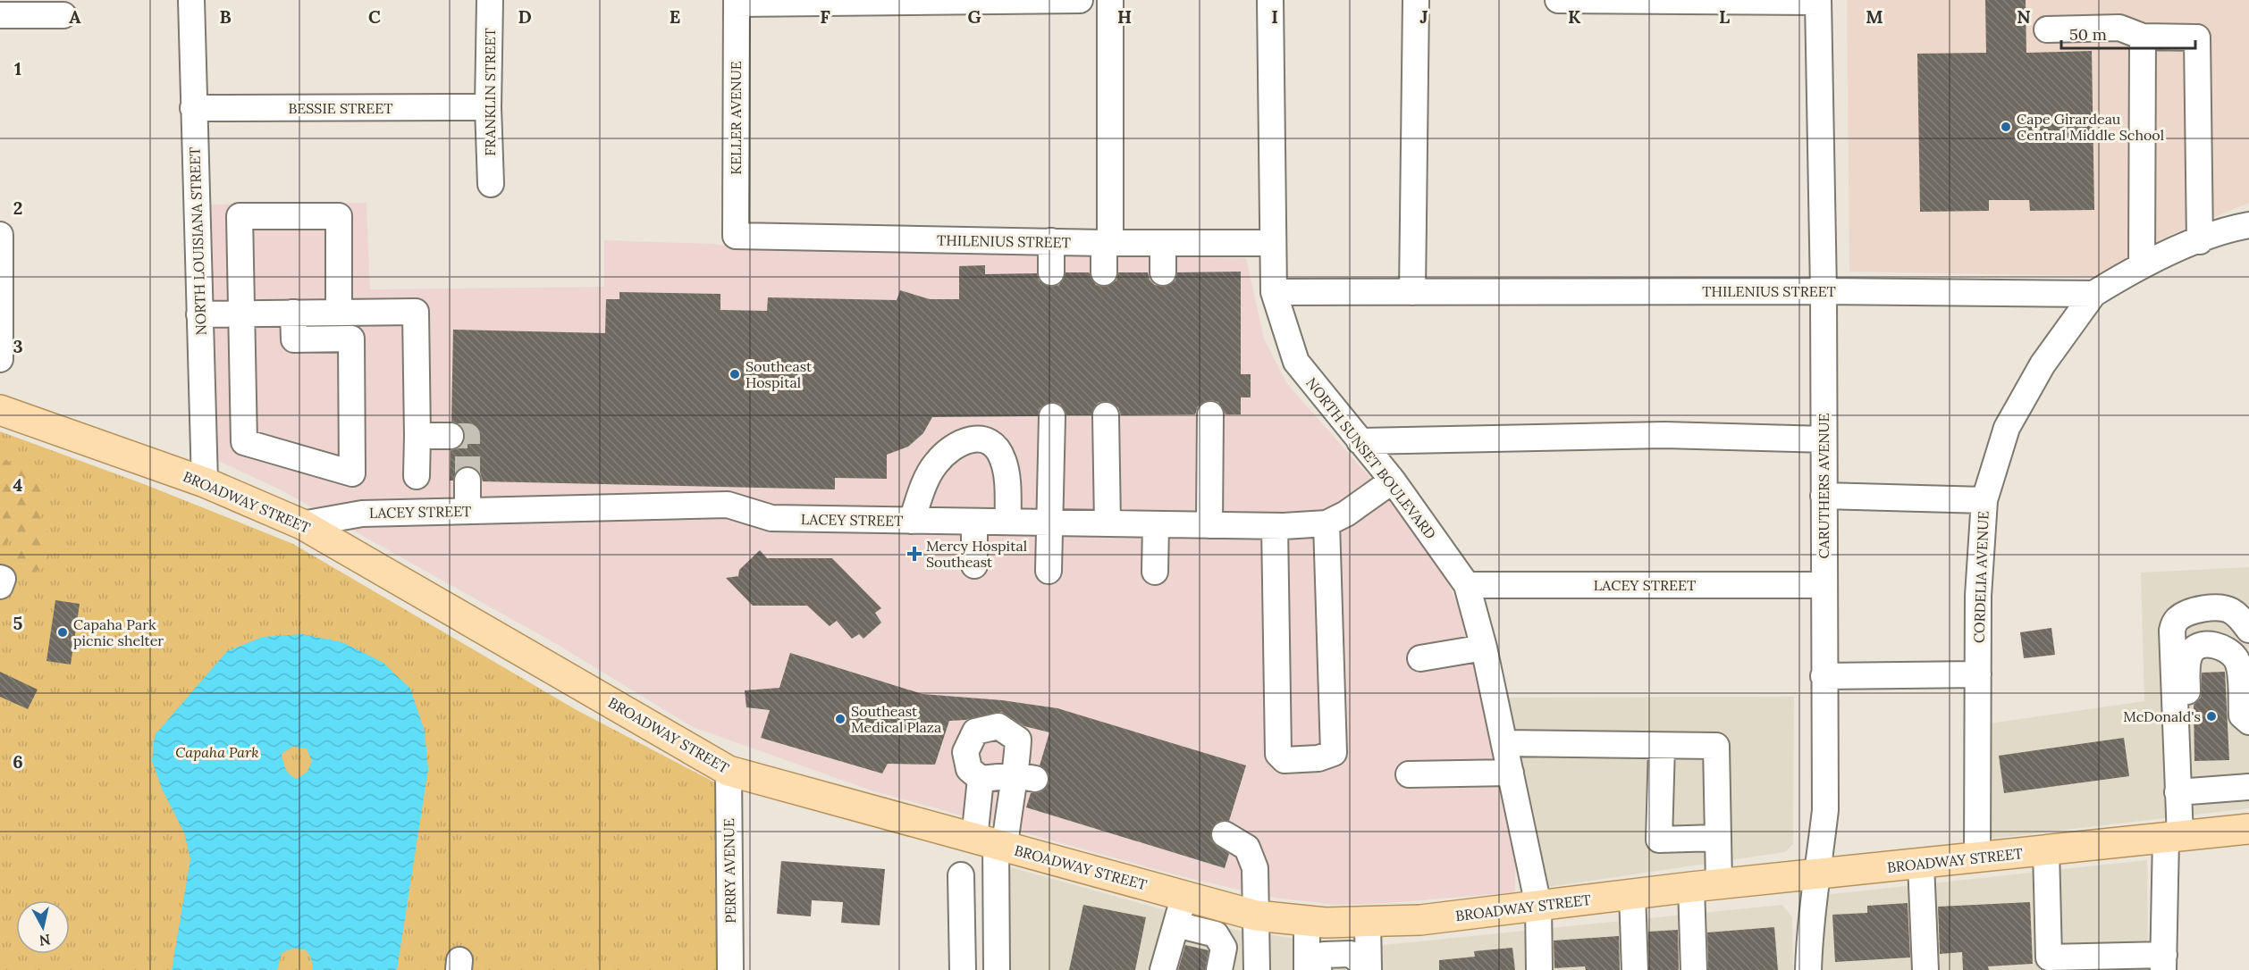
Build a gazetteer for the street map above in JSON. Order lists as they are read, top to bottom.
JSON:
{
  "streets": {
    "main road": ["BROADWAY STREET"],
    "street": [
      "FRANKLIN STREET",
      "BESSIE STREET",
      "KELLER AVENUE",
      "NORTH LOUISIANA STREET",
      "THILENIUS STREET",
      "NORTH SUNSET BOULEVARD",
      "CARUTHERS AVENUE",
      "LACEY STREET",
      "CORDELIA AVENUE",
      "PERRY AVENUE"
    ]
  },
  "crossings": [
    ["FRANKLIN STREET", "BESSIE STREET"],
    ["BESSIE STREET", "NORTH LOUISIANA STREET"],
    ["KELLER AVENUE", "THILENIUS STREET"],
    ["NORTH LOUISIANA STREET", "BROADWAY STREET"],
    ["THILENIUS STREET", "NORTH SUNSET BOULEVARD"],
    ["THILENIUS STREET", "CARUTHERS AVENUE"],
    ["THILENIUS STREET", "CORDELIA AVENUE"],
    ["NORTH SUNSET BOULEVARD", "BROADWAY STREET"],
    ["NORTH SUNSET BOULEVARD", "LACEY STREET"],
    ["CARUTHERS AVENUE", "BROADWAY STREET"],
    ["CARUTHERS AVENUE", "LACEY STREET"],
    ["BROADWAY STREET", "LACEY STREET"],
    ["BROADWAY STREET", "CORDELIA AVENUE"],
    ["BROADWAY STREET", "PERRY AVENUE"]
  ],
  "parks": ["Capaha Park"],
  "places": {
    "other": [
      "Cape Girardeau Central Middle School",
      "Southeast Hospital",
      "Capaha Park picnic shelter",
      "McDonald's",
      "Southeast Medical Plaza"
    ],
    "health": ["Mercy Hospital Southeast"]
  },
  "scale_bar": "50 m",
  "north": "bottom",
  "grid": {
    "columns": [
      "A",
      "B",
      "C",
      "D",
      "E",
      "F",
      "G",
      "H",
      "I",
      "J",
      "K",
      "L",
      "M",
      "N"
    ],
    "rows": [
      "1",
      "2",
      "3",
      "4",
      "5",
      "6"
    ]
  }
}
